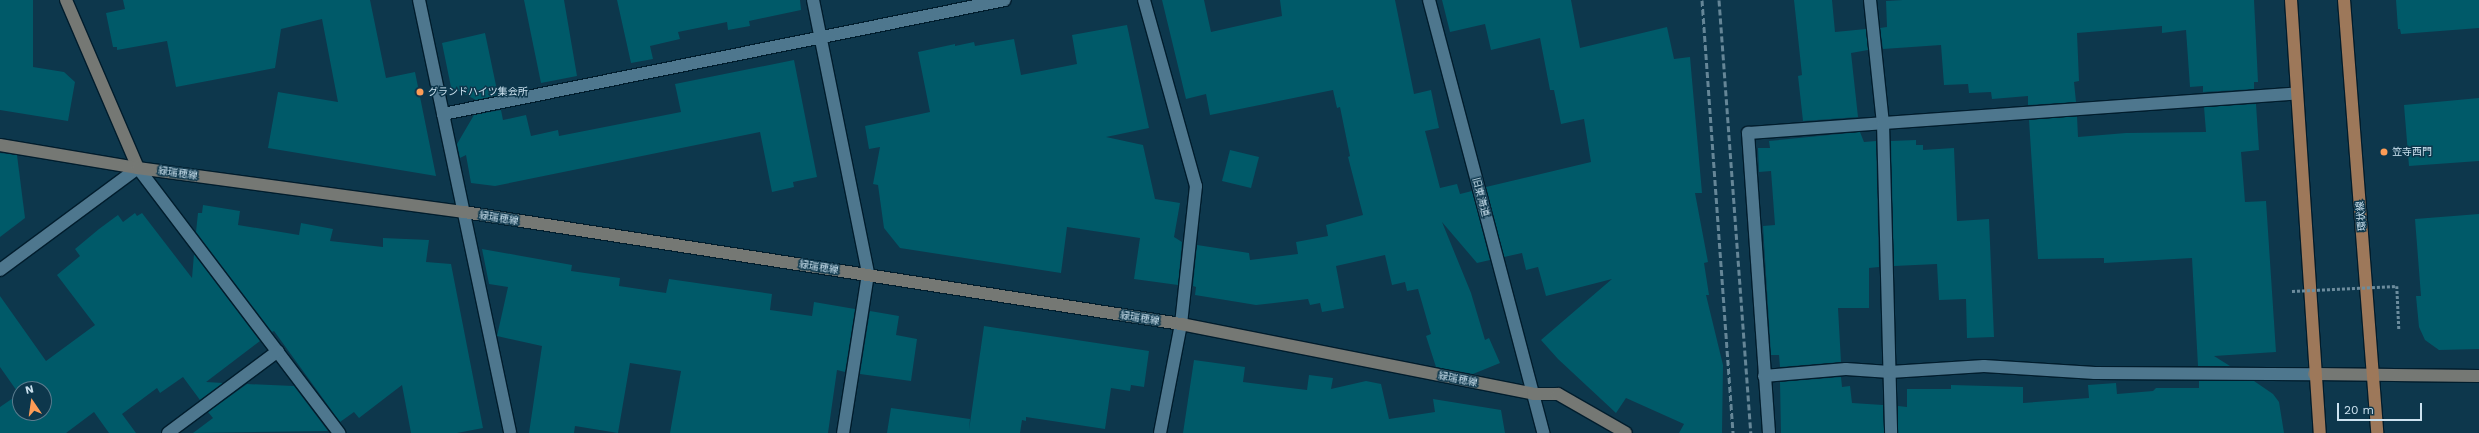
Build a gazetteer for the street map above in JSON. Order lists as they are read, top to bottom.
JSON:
{
  "streets": {
    "main road": ["緑瑞穂線", "環状線"],
    "street": ["旧東海道"]
  },
  "crossings": [
    ["緑瑞穂線", "旧東海道"]
  ],
  "places": ["グランドハイツ集会所", "笠寺西門"],
  "scale_bar": "20 m",
  "north": "top"
}
